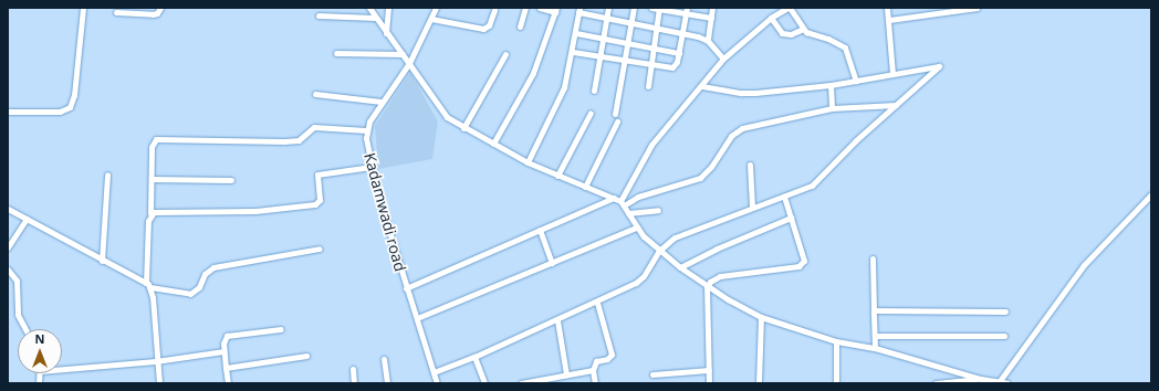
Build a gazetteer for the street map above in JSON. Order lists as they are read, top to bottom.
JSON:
{
  "streets": {
    "street": ["Kadamwadi road"]
  },
  "north": "top"
}
